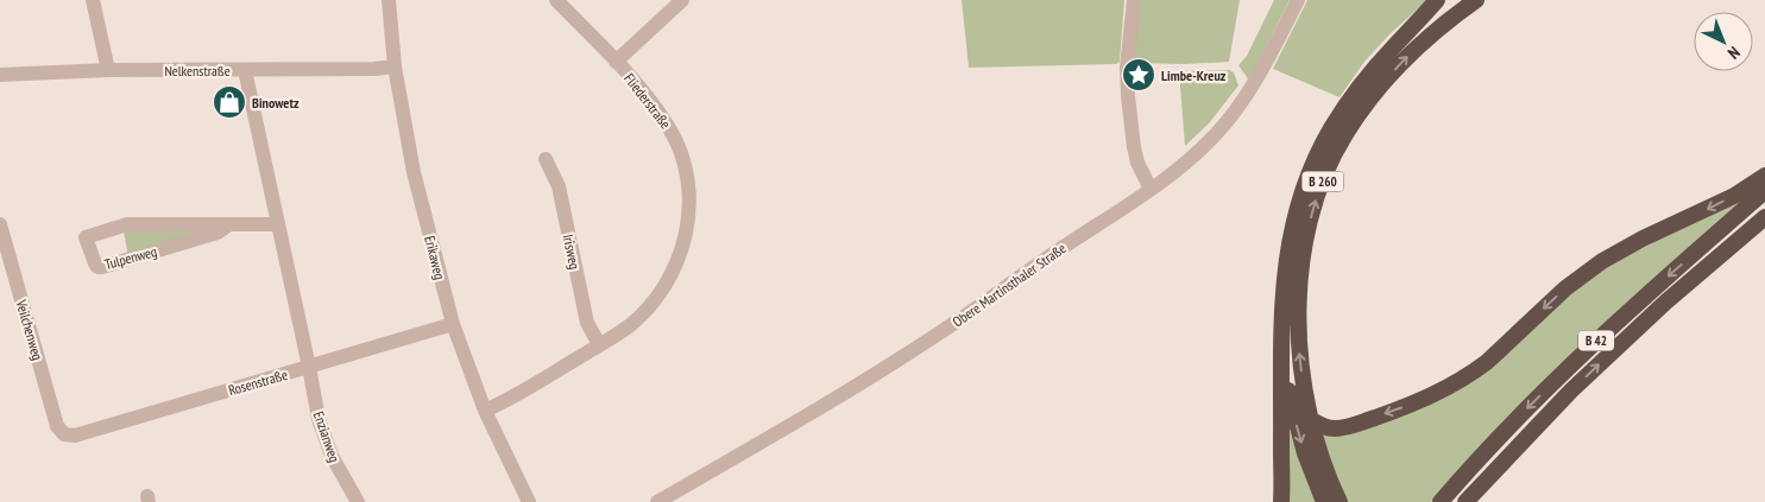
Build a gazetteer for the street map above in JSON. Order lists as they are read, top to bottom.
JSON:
{
  "streets": {
    "highway": ["B 260", "B 42"],
    "street": [
      "Nelkenstraße",
      "Fliederstraße",
      "Irisweg",
      "Tulpenweg",
      "Erikaweg",
      "Obere Martinsthaler Straße",
      "Veilchenweg",
      "Rosenstraße",
      "Enzianweg"
    ]
  },
  "crossings": [
    ["Nelkenstraße", "Erikaweg"],
    ["Fliederstraße", "Irisweg"],
    ["Fliederstraße", "Erikaweg"],
    ["Erikaweg", "Rosenstraße"],
    ["Veilchenweg", "Rosenstraße"],
    ["Rosenstraße", "Enzianweg"]
  ],
  "places": {
    "place": ["Limbe-Kreuz"],
    "shop": ["Binowetz"]
  },
  "north": "bottom right"
}
